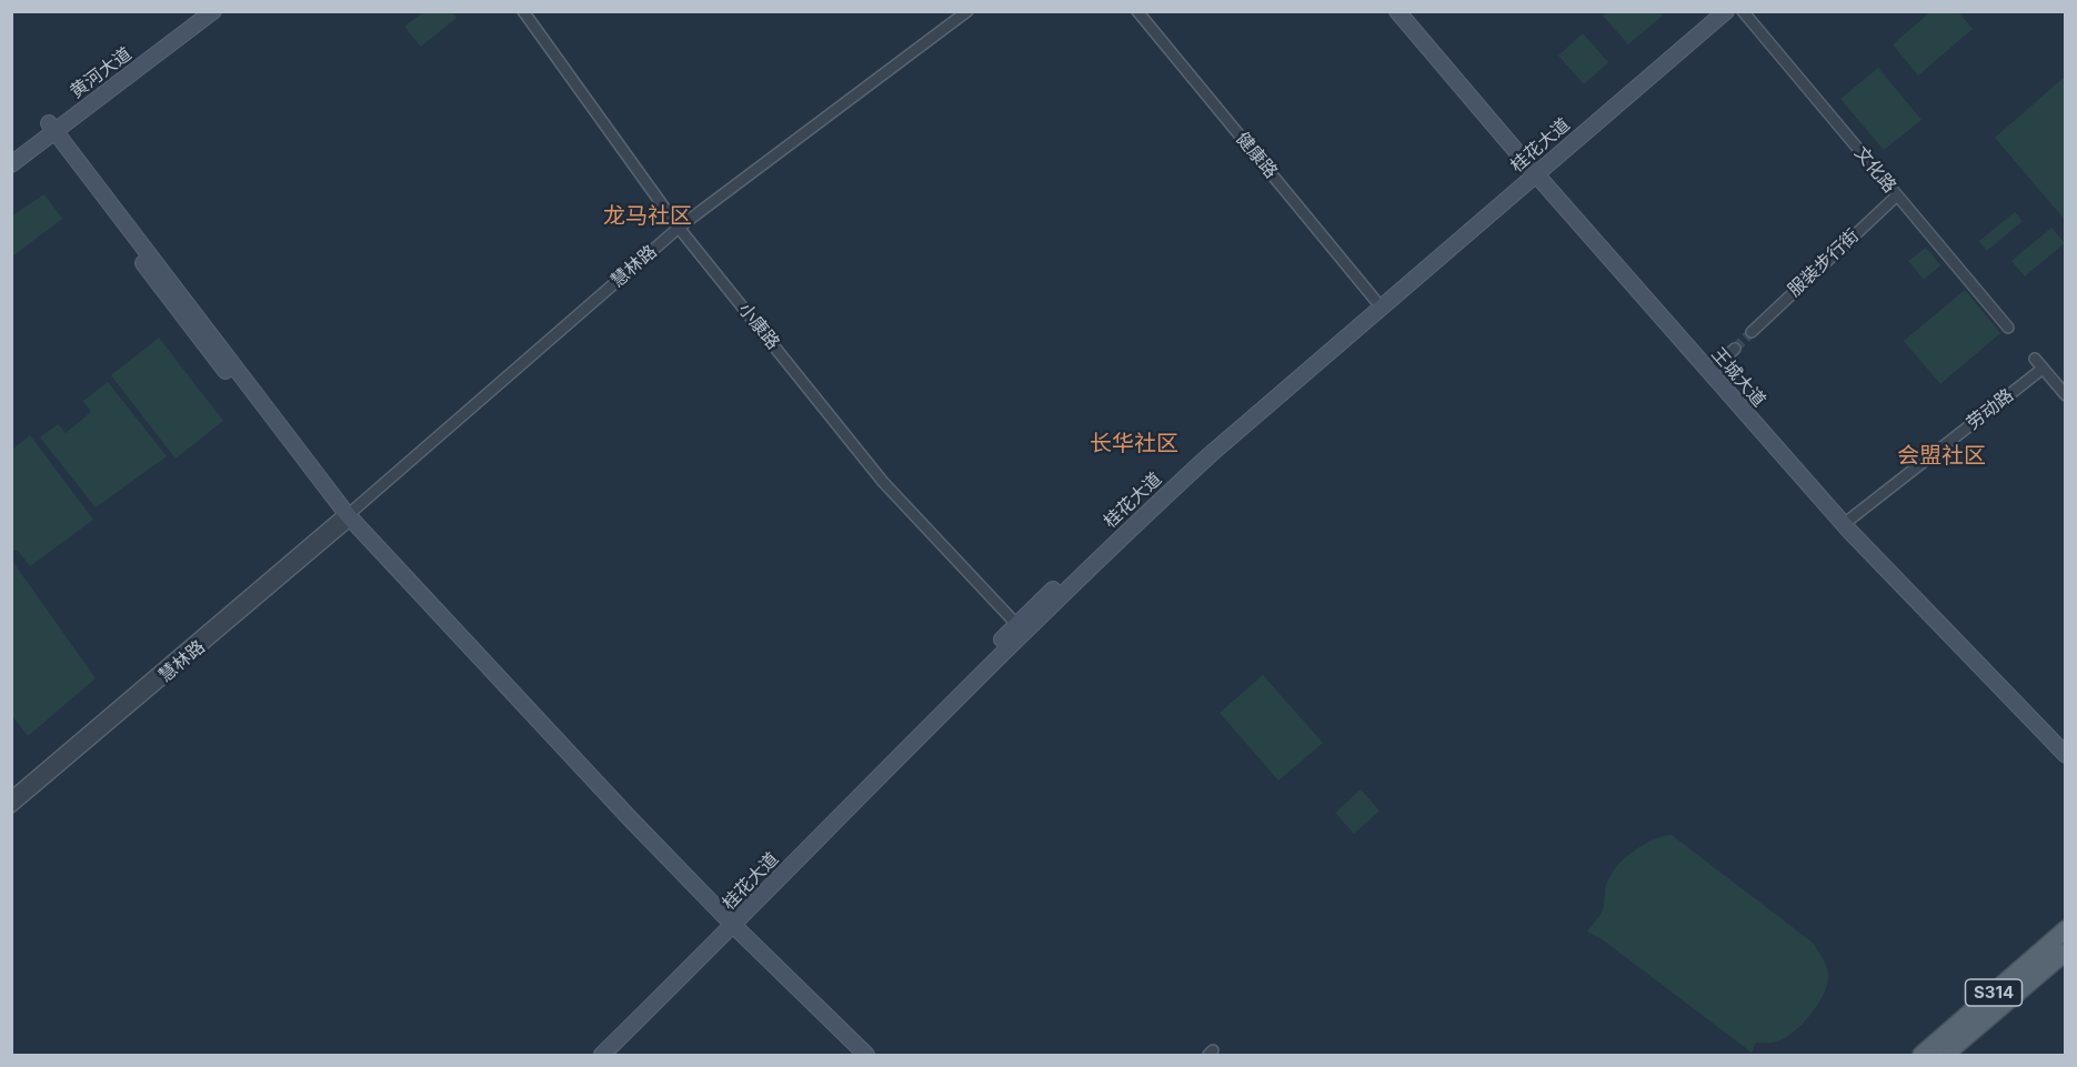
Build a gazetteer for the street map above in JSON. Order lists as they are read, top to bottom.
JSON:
{
  "streets": {
    "main road": [
      "黄河大道",
      "桂花大道",
      "王城大道",
      "S314"
    ],
    "street": [
      "健康路",
      "文化路",
      "服装步行街",
      "慧林路",
      "小康路",
      "劳动路"
    ]
  },
  "crossings": [
    ["桂花大道", "健康路"],
    ["桂花大道", "小康路"],
    ["桂花大道", "王城大道"],
    ["文化路", "服装步行街"],
    ["慧林路", "小康路"],
    ["王城大道", "劳动路"]
  ],
  "districts": ["龙马社区", "长华社区", "会盟社区"]
}
